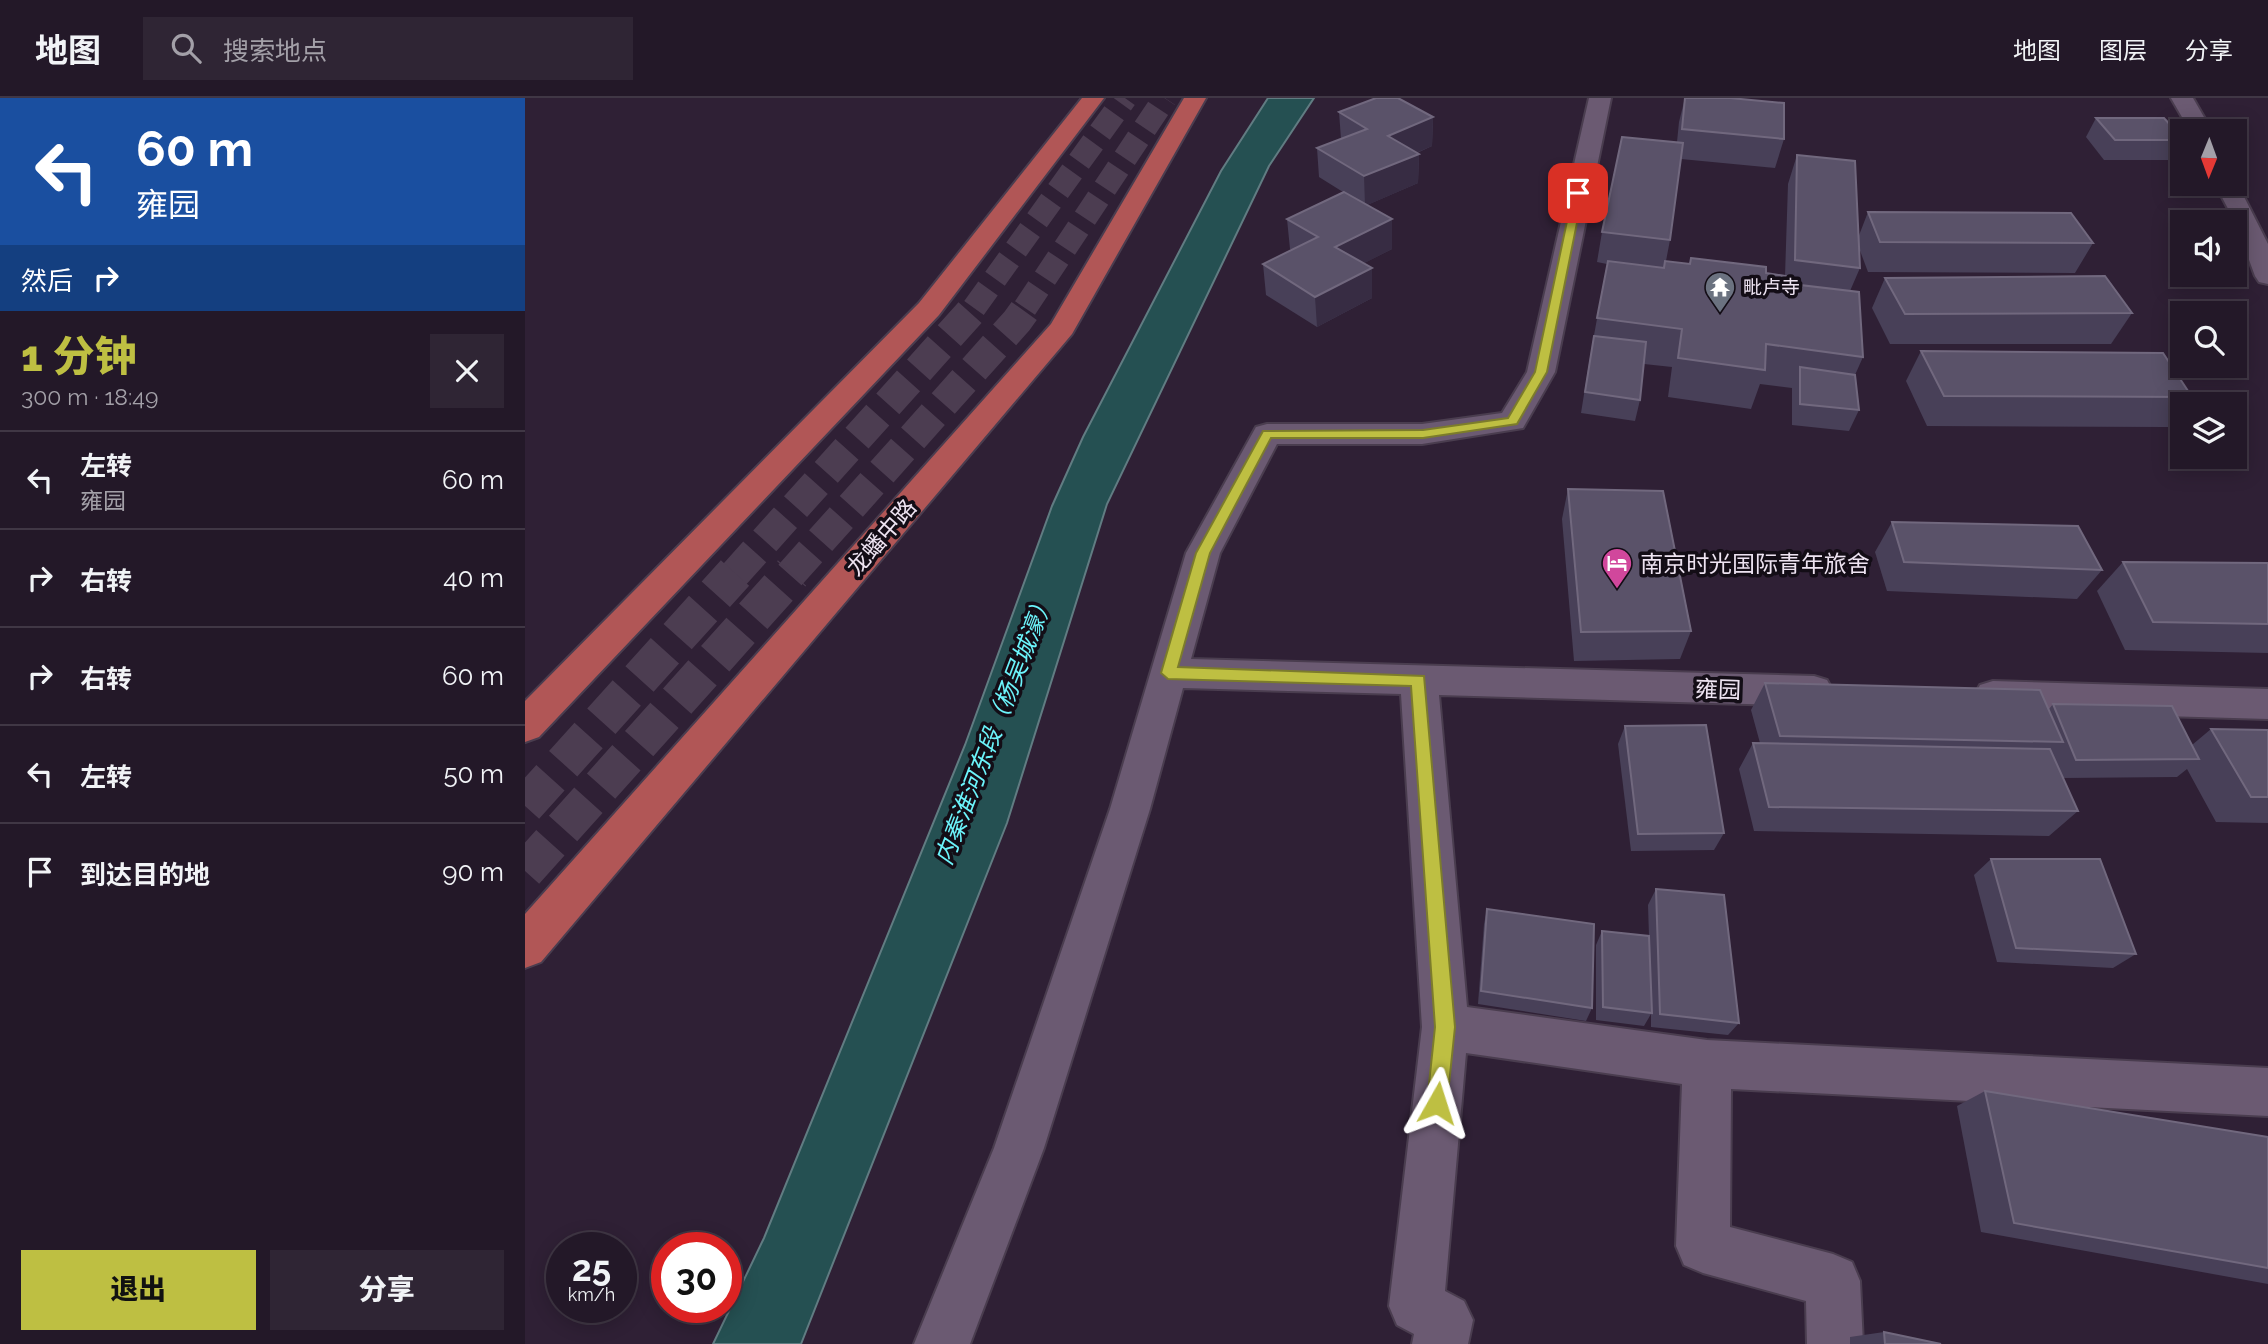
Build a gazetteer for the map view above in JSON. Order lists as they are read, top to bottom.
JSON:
{
  "streets": {
    "main road": ["龙蟠中路"],
    "street": ["雍园"]
  },
  "water": ["内秦淮河东段（杨吴城濠）"],
  "places": {
    "temple": ["毗卢寺"],
    "hotel": ["南京时光国际青年旅舍"]
  },
  "north": "bottom",
  "page": {
    "header": "地图",
    "search": "搜索地点",
    "nav": ["地图", "图层", "分享"],
    "turn": ["60 m", "雍园"],
    "then": "然后",
    "heading": ["1 分钟", "300 m · 18:49"],
    "list": [
      {
        "name": "左转",
        "note": "雍园",
        "value": "60 m"
      },
      {
        "name": "右转",
        "value": "40 m"
      },
      {
        "name": "右转",
        "value": "60 m"
      },
      {
        "name": "左转",
        "value": "50 m"
      },
      {
        "name": "到达目的地",
        "value": "90 m"
      }
    ],
    "speed": "25 km/h",
    "limit": "30",
    "buttons": ["退出", "分享"]
  }
}
